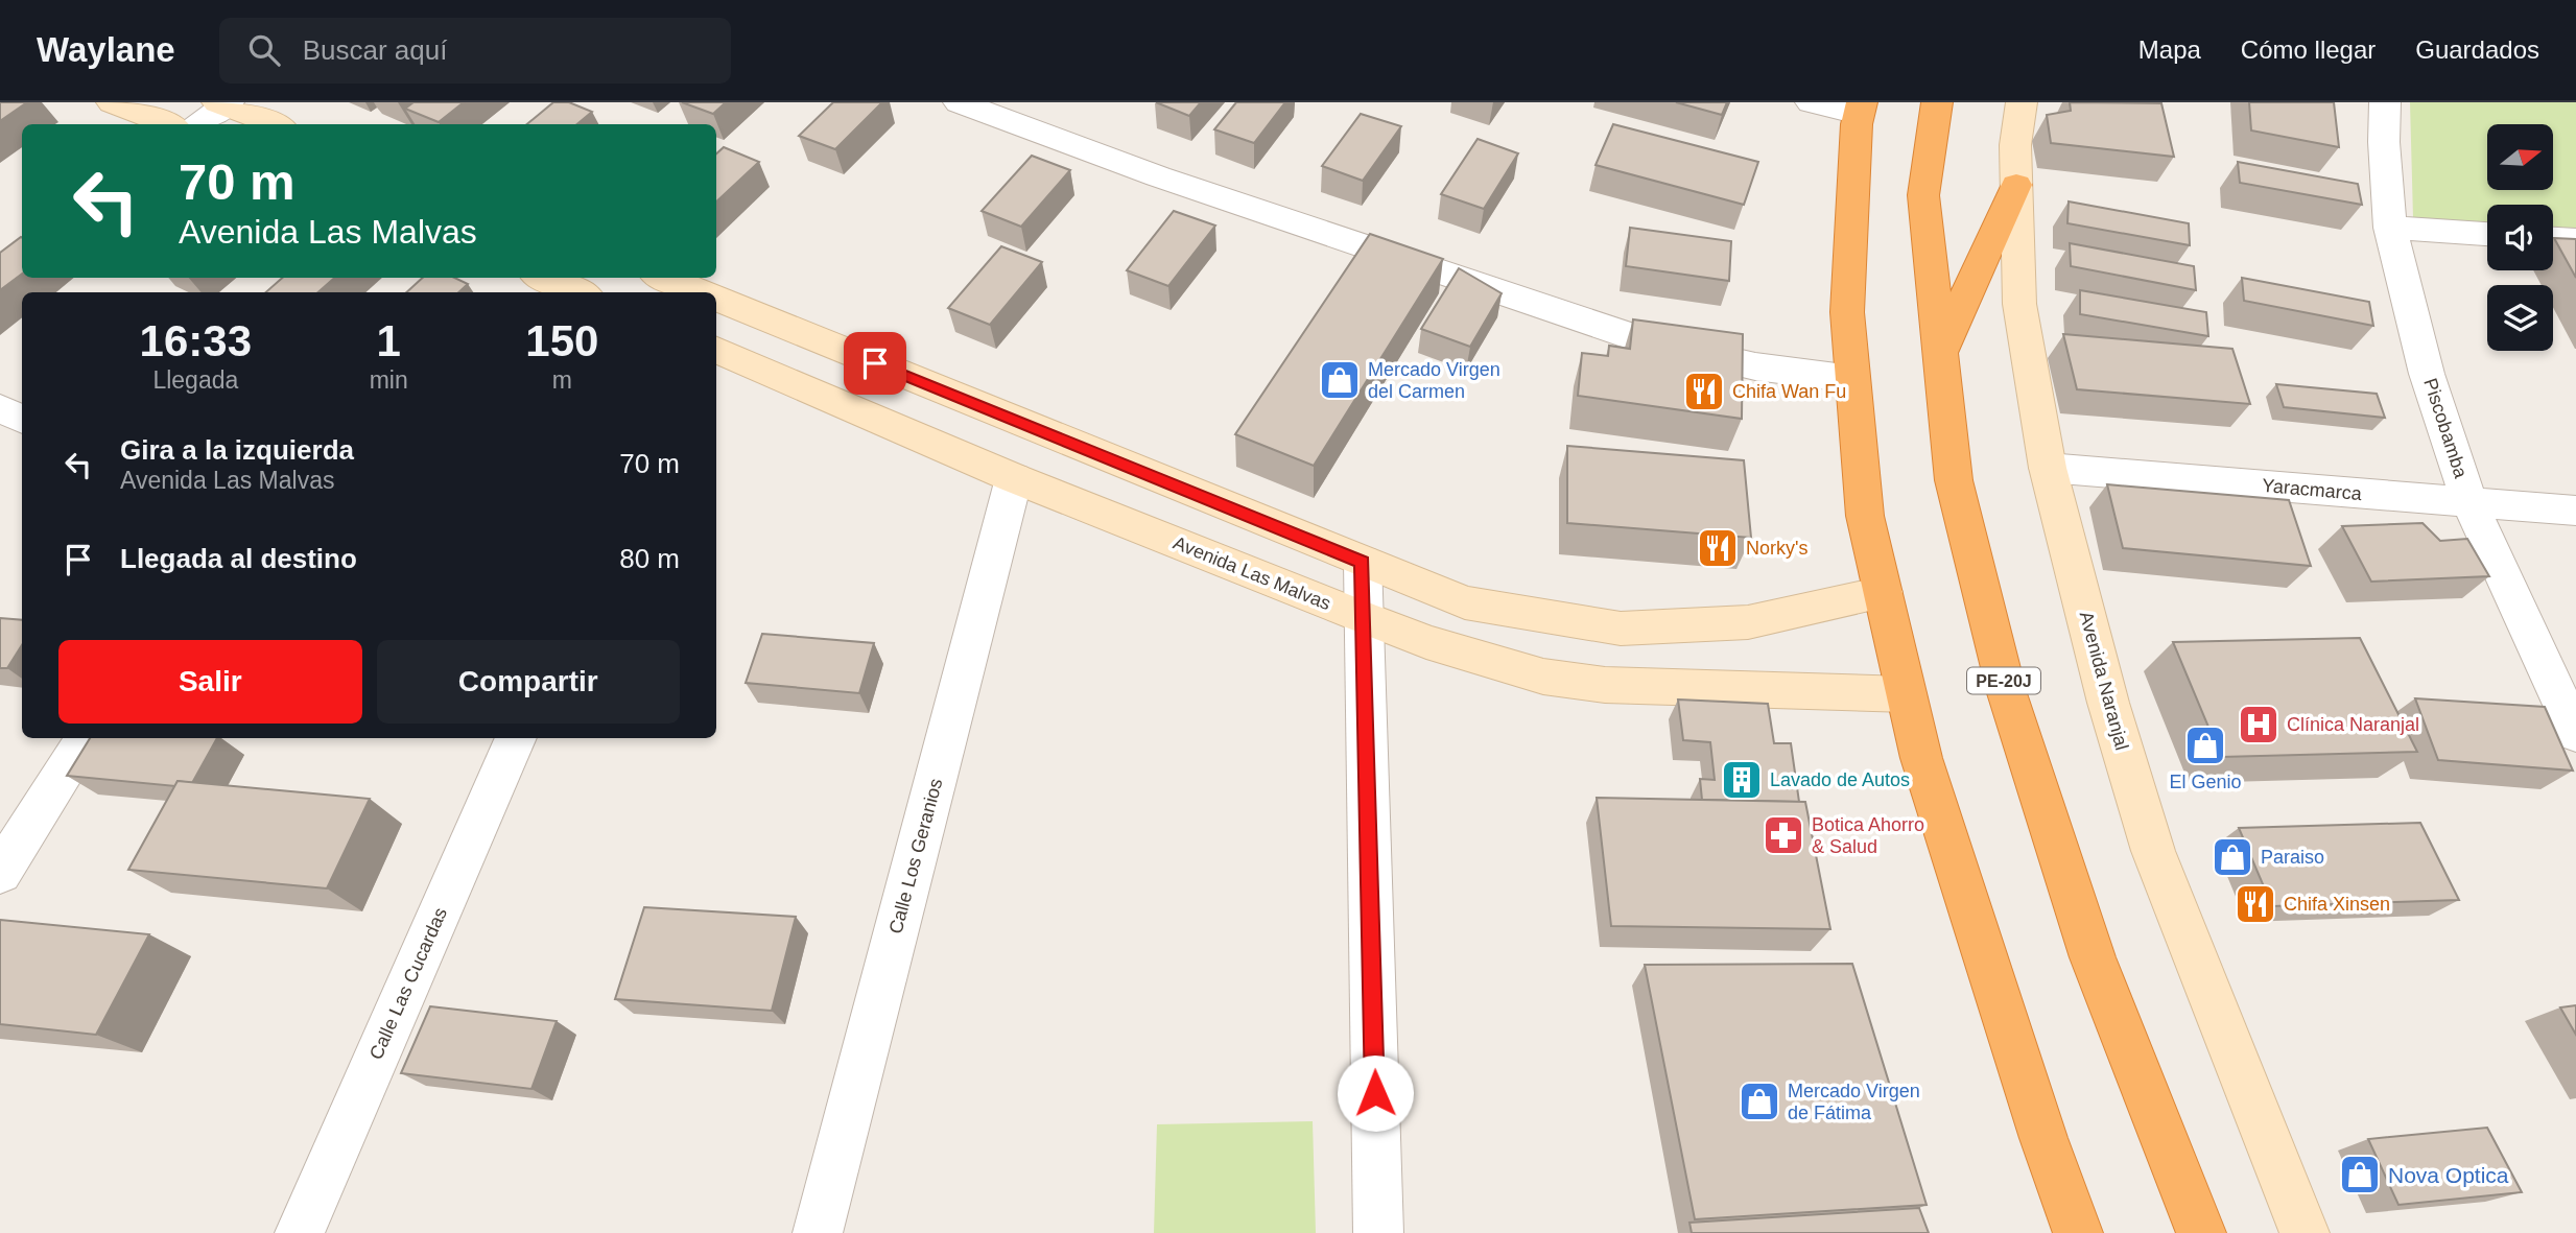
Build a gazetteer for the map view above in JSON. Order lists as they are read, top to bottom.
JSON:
{
  "streets": {
    "highway": ["PE-20J"],
    "street": [
      "Piscobamba",
      "Yaracmarca",
      "Avenida Las Malvas",
      "Avenida Naranjal",
      "Calle Los Geranios",
      "Calle Las Cucardas"
    ]
  },
  "crossings": [
    ["Piscobamba", "Yaracmarca"],
    ["Yaracmarca", "Avenida Naranjal"],
    ["Avenida Las Malvas", "Calle Los Geranios"]
  ],
  "places": {
    "shop": [
      "Mercado Virgen del Carmen",
      "El Genio",
      "Paraiso",
      "Mercado Virgen de Fátima",
      "Nova Optica"
    ],
    "restaurant": ["Chifa Wan Fu", "Norky's", "Chifa Xinsen"],
    "hospital": ["Clínica Naranjal"],
    "building": ["Lavado de Autos"],
    "pharmacy": ["Botica Ahorro & Salud"]
  },
  "north": "right",
  "page": {
    "header": "Waylane",
    "search": "Buscar aquí",
    "nav": ["Mapa", "Cómo llegar", "Guardados"],
    "turn": ["70 m", "Avenida Las Malvas"],
    "eta": [
      "16:33",
      "Llegada",
      "1",
      "min",
      "150",
      "m"
    ],
    "list": [
      {
        "name": "Gira a la izquierda",
        "note": "Avenida Las Malvas",
        "value": "70 m"
      },
      {
        "name": "Llegada al destino",
        "value": "80 m"
      }
    ],
    "buttons": ["Salir", "Compartir"]
  }
}
